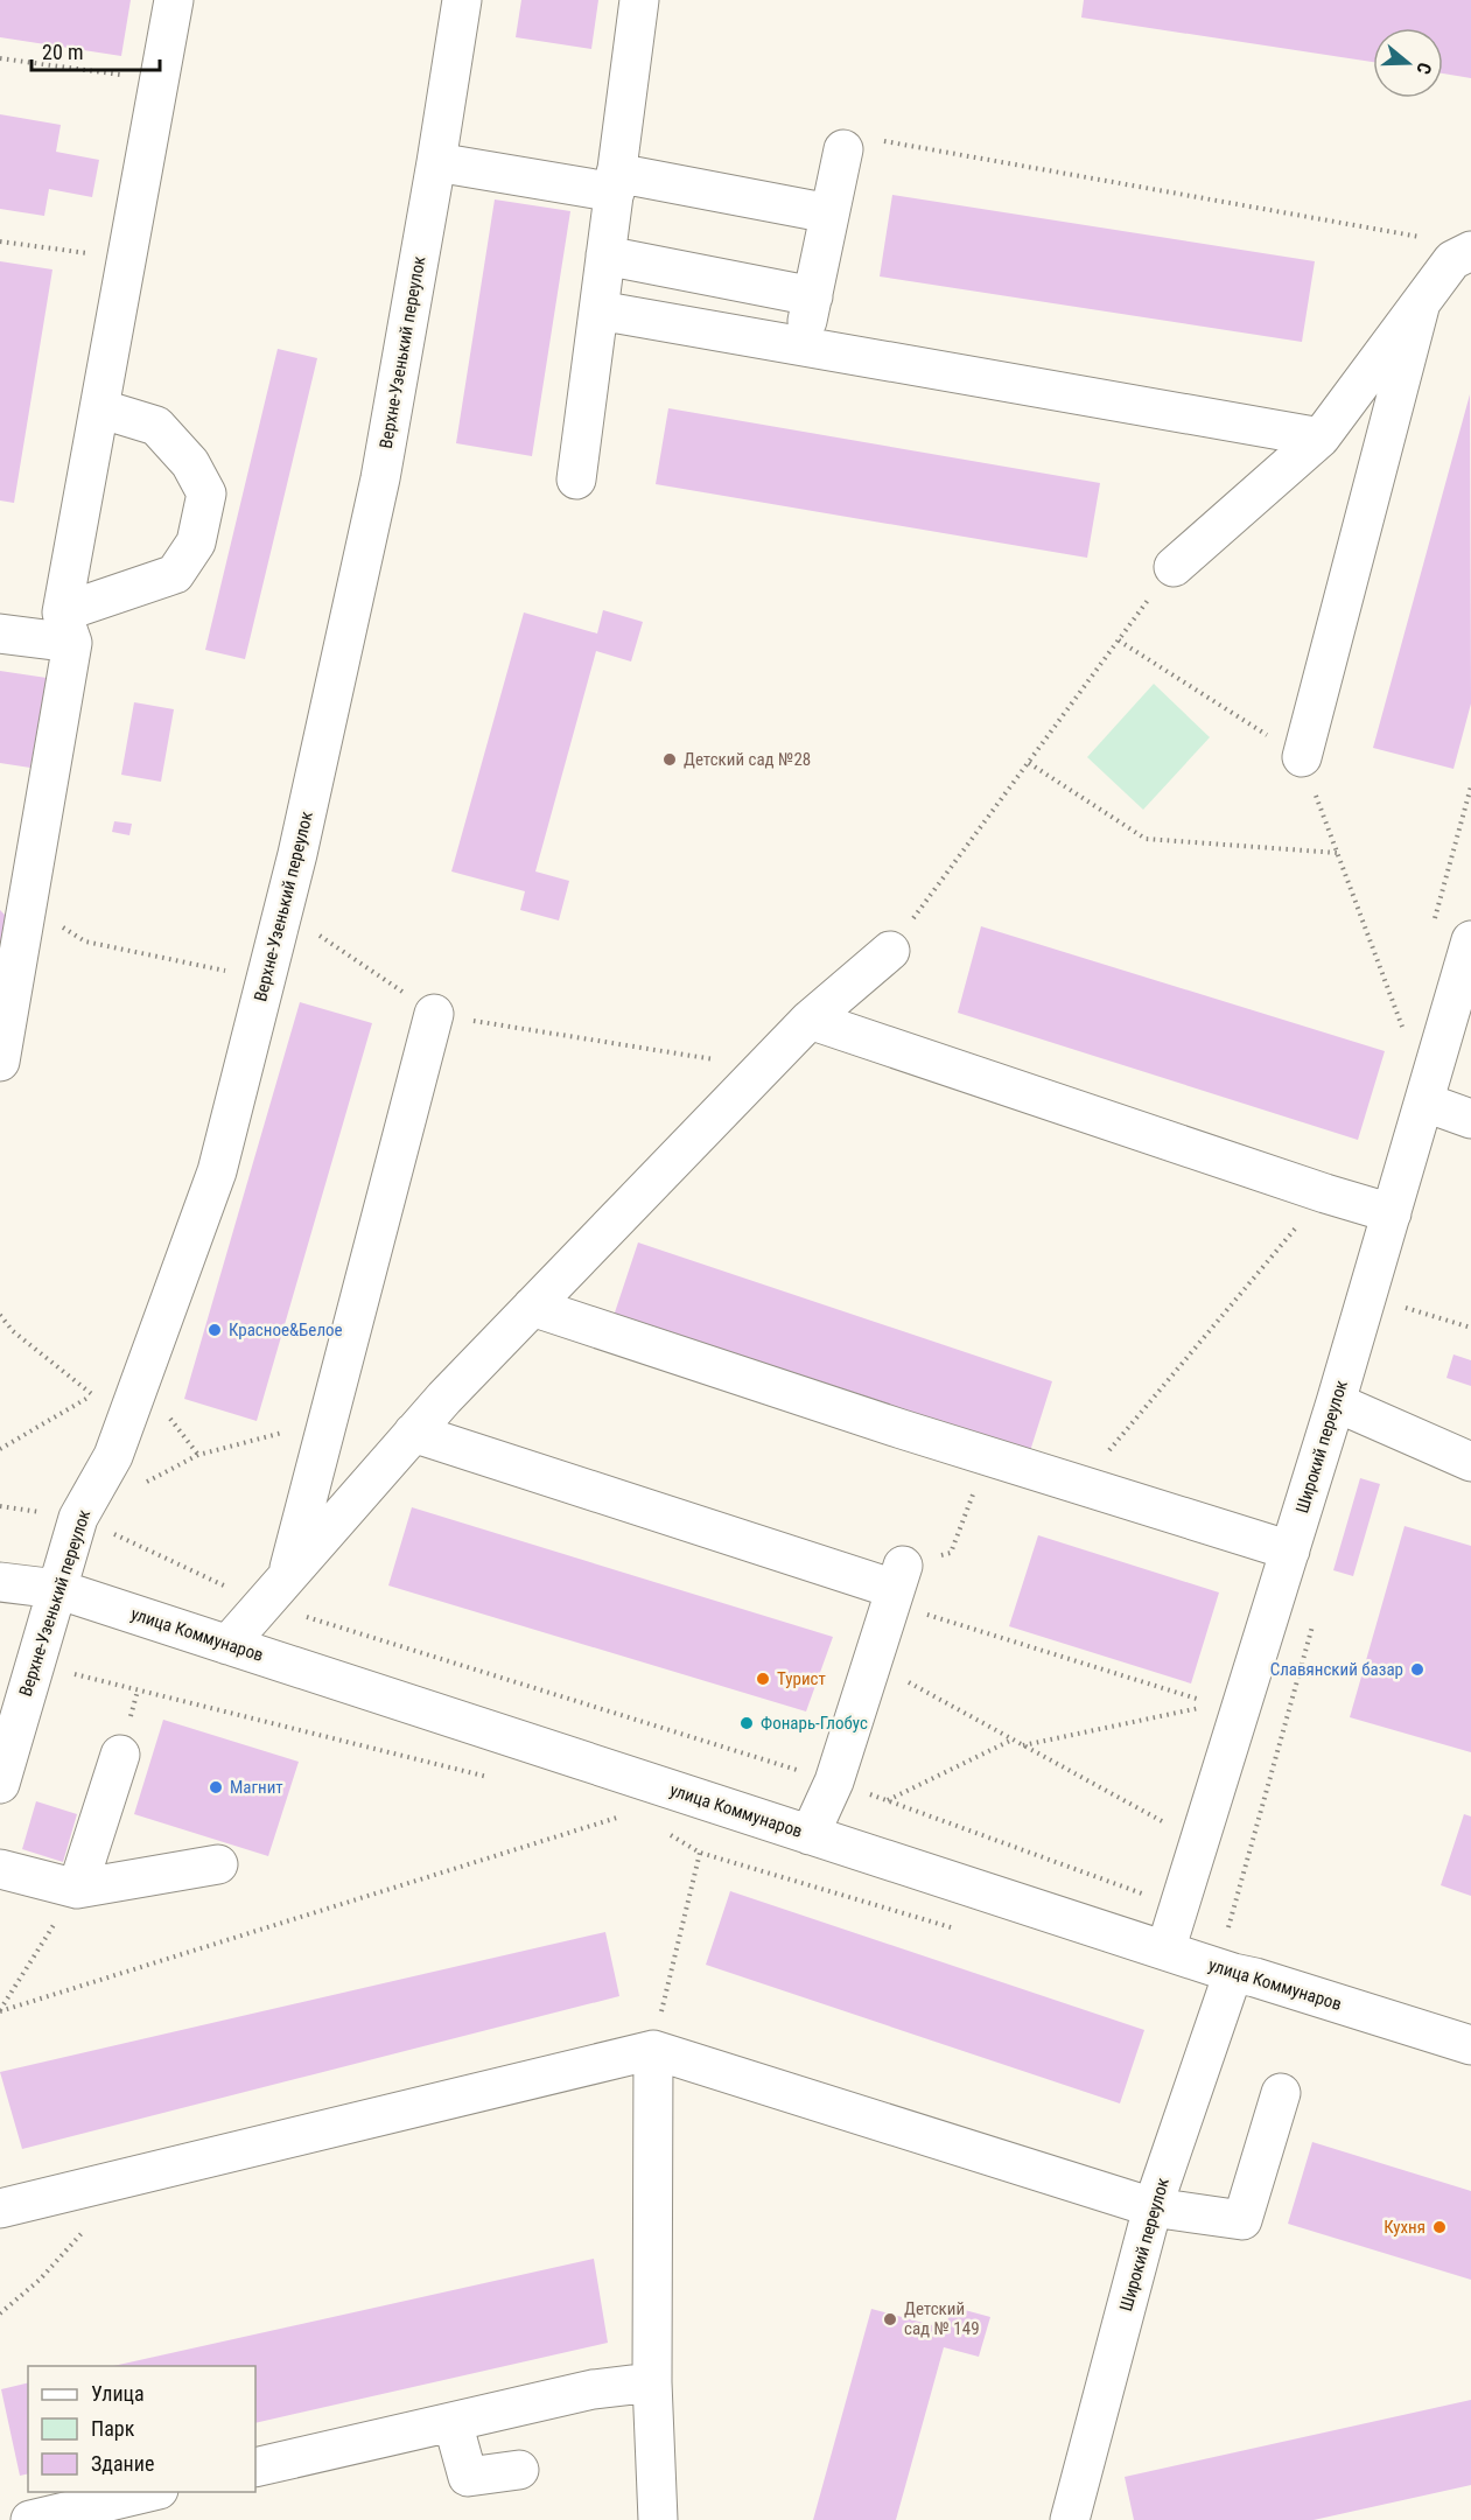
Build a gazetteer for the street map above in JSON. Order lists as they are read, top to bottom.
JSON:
{
  "streets": {
    "street": ["Верхне-Узенький переулок", "Широкий переулок", "улица Коммунаров"]
  },
  "crossings": [
    ["Верхне-Узенький переулок", "улица Коммунаров"],
    ["Широкий переулок", "улица Коммунаров"]
  ],
  "places": [
    "Детский сад №28",
    "Красное&Белое",
    "Славянский базар",
    "Турист",
    "Фонарь-Глобус",
    "Магнит",
    "Кухня",
    "Детский сад № 149"
  ],
  "legend": ["Улица", "Парк", "Здание"],
  "scale_bar": "20 m",
  "north": "right"
}
